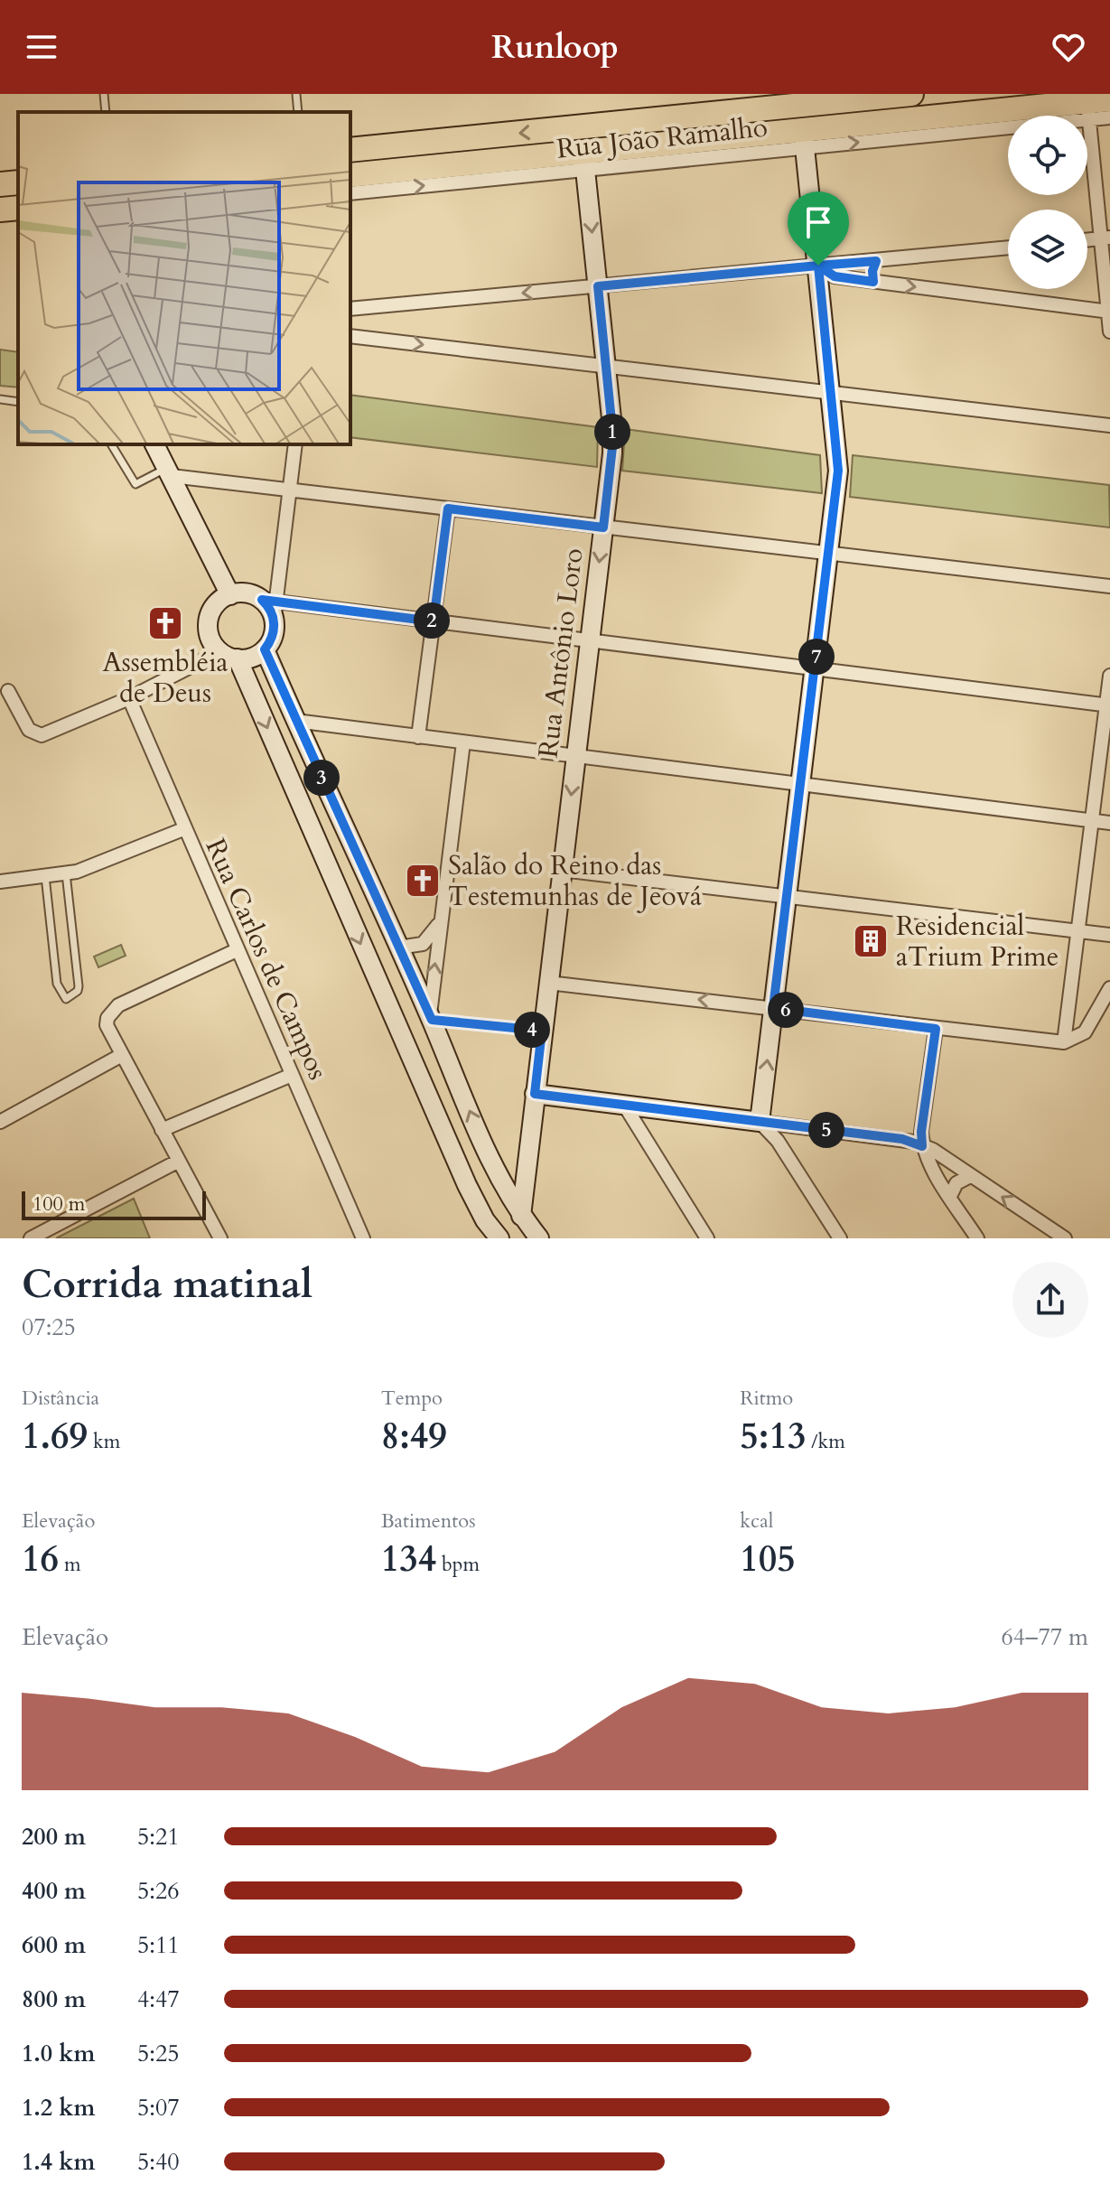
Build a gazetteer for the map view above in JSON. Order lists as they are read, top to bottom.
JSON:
{
  "streets": {
    "street": ["Rua João Ramalho", "Rua Antônio Loro", "Rua Carlos de Campos"]
  },
  "crossings": [
    ["Rua João Ramalho", "Rua Antônio Loro"]
  ],
  "one_way": ["Rua João Ramalho"],
  "places": {
    "church": ["Assembléia de Deus", "Salão do Reino das Testemunhas de Jeová"],
    "building": ["Residencial aTrium Prime"]
  },
  "scale_bar": "100 m",
  "page": {
    "header": "Runloop",
    "pins": [
      "1",
      "2",
      "7",
      "3",
      "6",
      "4",
      "5"
    ],
    "scale": "100 m",
    "heading": ["Corrida matinal", "07:25"],
    "stats": [
      ["Distância", "1.69 km"],
      ["Tempo", "8:49"],
      ["Ritmo", "5:13 /km"],
      ["Elevação", "16 m"],
      ["Batimentos", "134 bpm"],
      ["kcal", "105"]
    ],
    "chart": ["Elevação", "64–77 m"],
    "list": [
      {
        "name": "200 m",
        "note": "5:21"
      },
      {
        "name": "400 m",
        "note": "5:26"
      },
      {
        "name": "600 m",
        "note": "5:11"
      },
      {
        "name": "800 m",
        "note": "4:47"
      },
      {
        "name": "1.0 km",
        "note": "5:25"
      },
      {
        "name": "1.2 km",
        "note": "5:07"
      },
      {
        "name": "1.4 km",
        "note": "5:40"
      }
    ]
  }
}
